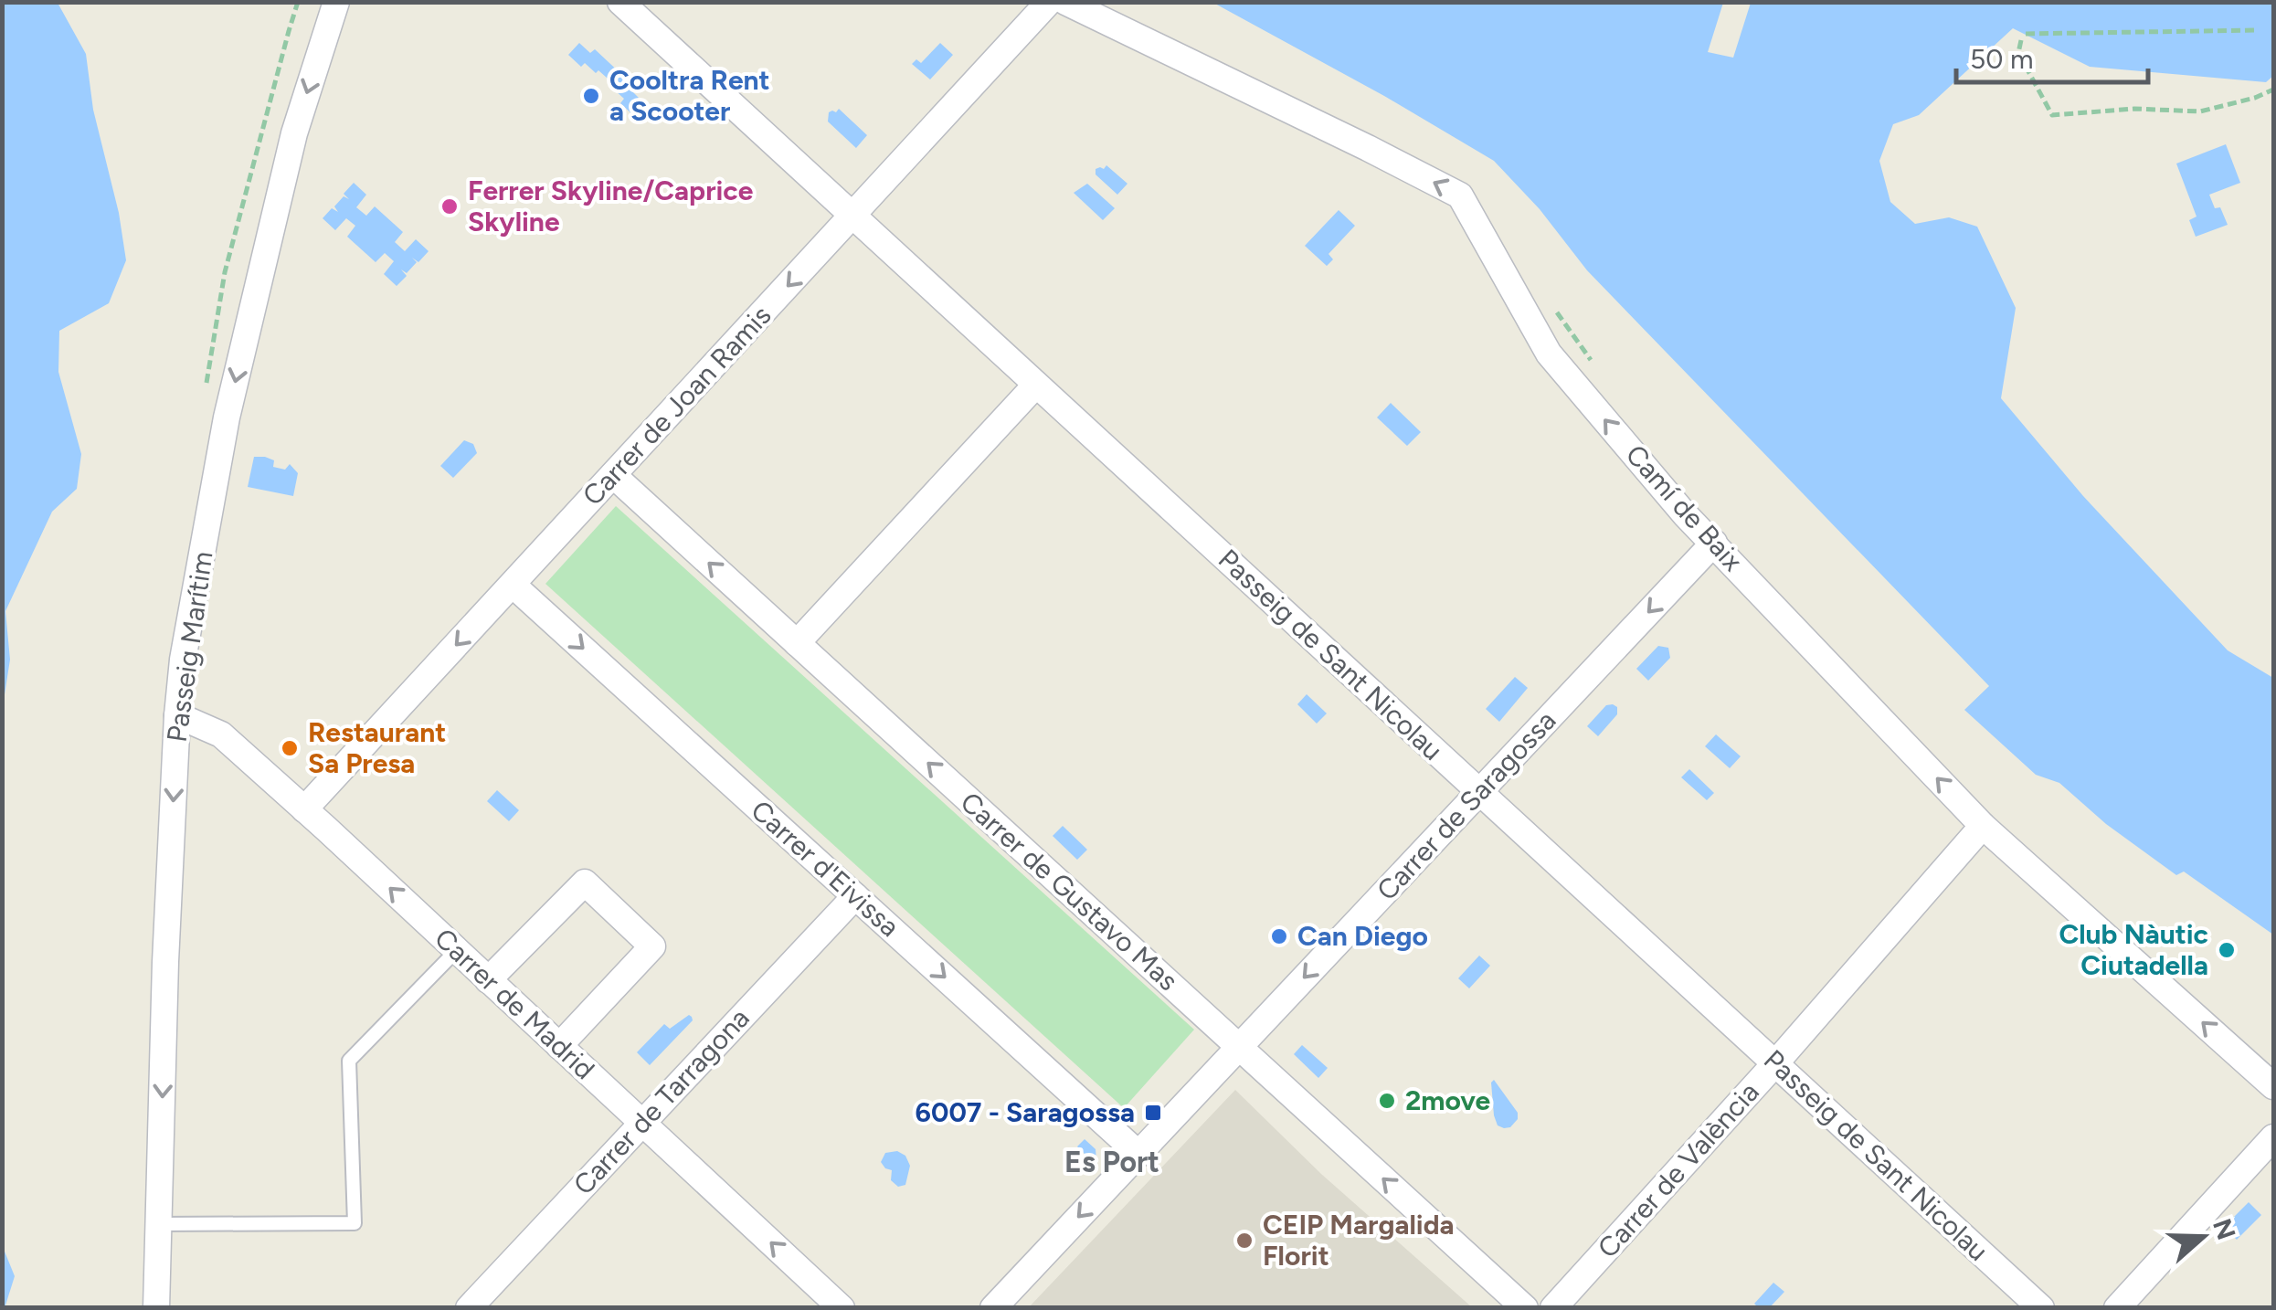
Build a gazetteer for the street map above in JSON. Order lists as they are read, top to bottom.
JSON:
{
  "streets": {
    "street": [
      "Carrer de Joan Ramis",
      "Camí de Baix",
      "Passeig Marítim",
      "Passeig de Sant Nicolau",
      "Carrer de Saragossa",
      "Carrer d'Eivissa",
      "Carrer de Gustavo Mas",
      "Carrer de Madrid",
      "Carrer de Tarragona",
      "Carrer de València"
    ]
  },
  "crossings": [
    ["Carrer de Joan Ramis", "Passeig de Sant Nicolau"],
    ["Carrer de Joan Ramis", "Carrer d'Eivissa"],
    ["Carrer de Joan Ramis", "Carrer de Gustavo Mas"],
    ["Carrer de Joan Ramis", "Carrer de Madrid"],
    ["Camí de Baix", "Carrer de Saragossa"],
    ["Camí de Baix", "Carrer de València"],
    ["Passeig Marítim", "Carrer de Madrid"],
    ["Passeig de Sant Nicolau", "Carrer de Saragossa"],
    ["Passeig de Sant Nicolau", "Carrer de València"],
    ["Carrer de Saragossa", "Carrer d'Eivissa"],
    ["Carrer de Saragossa", "Carrer de Gustavo Mas"],
    ["Carrer d'Eivissa", "Carrer de Tarragona"],
    ["Carrer de Madrid", "Carrer de Tarragona"]
  ],
  "one_way": [
    "Carrer de Joan Ramis",
    "Camí de Baix",
    "Passeig Marítim",
    "Carrer de Saragossa",
    "Carrer d'Eivissa",
    "Carrer de Gustavo Mas",
    "Carrer de Madrid"
  ],
  "districts": ["Es Port"],
  "places": {
    "other": [
      "Cooltra Rent a Scooter",
      "Ferrer Skyline/Caprice Skyline",
      "Restaurant Sa Presa",
      "Can Diego",
      "Club Nàutic Ciutadella",
      "2move",
      "CEIP Margalida Florit"
    ],
    "transit": ["6007 - Saragossa"]
  },
  "scale_bar": "50 m",
  "north": "right"
}
